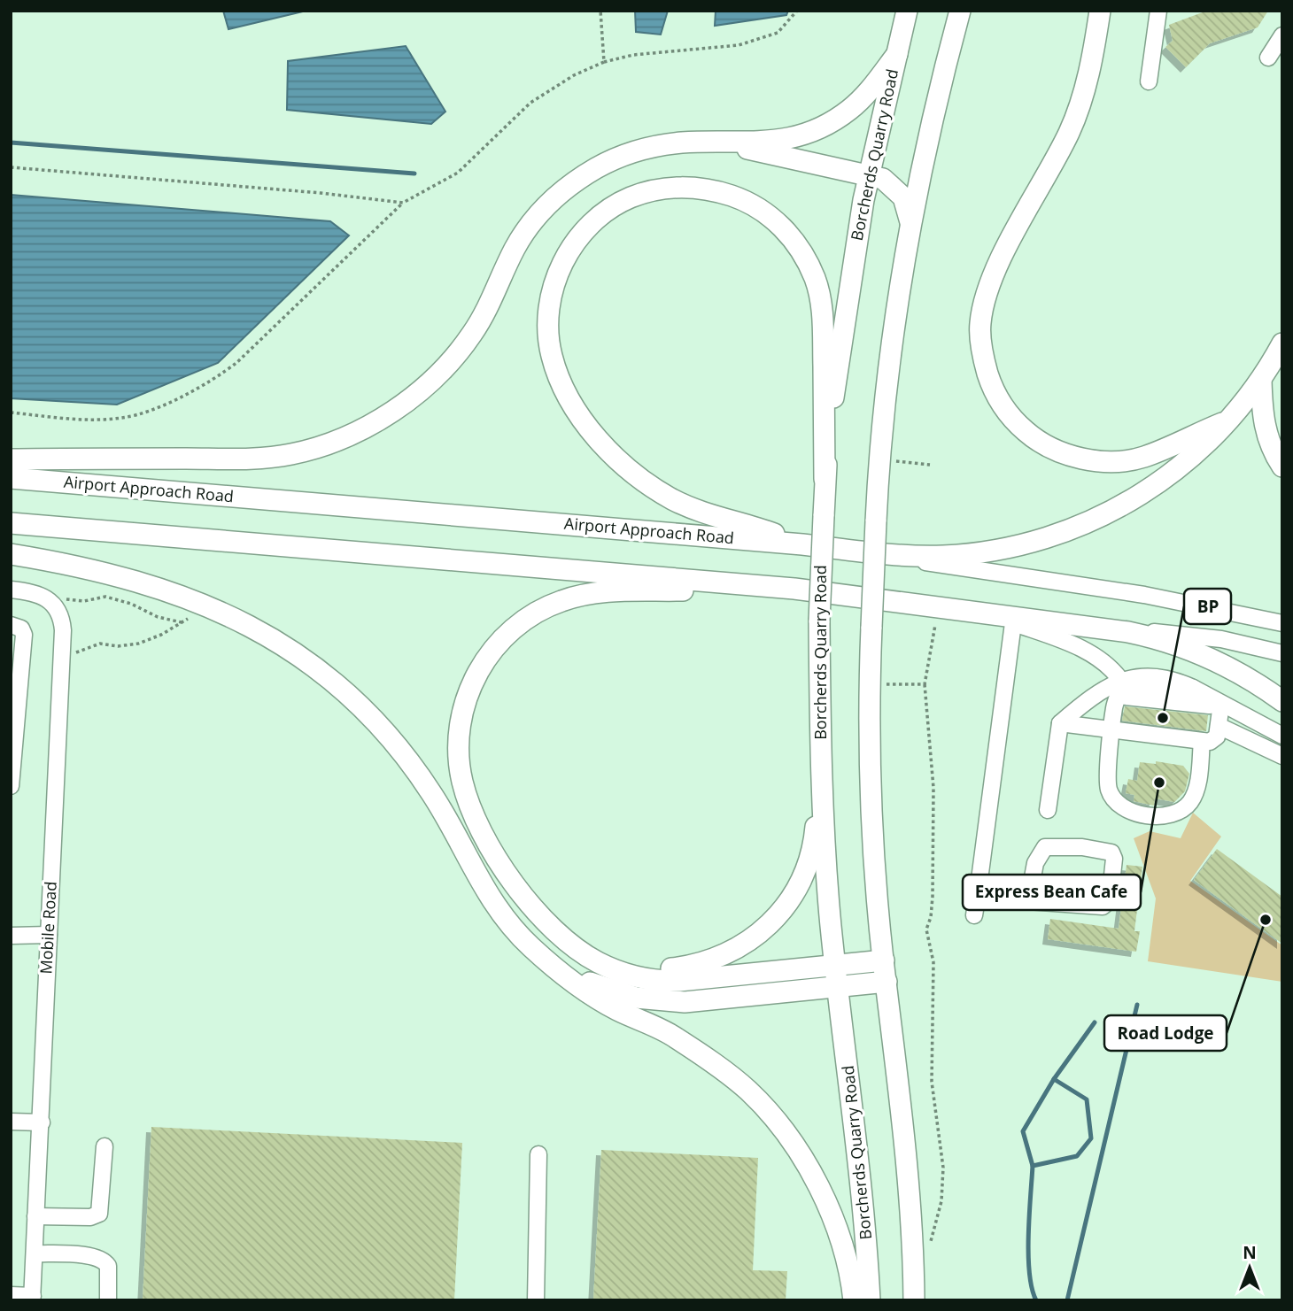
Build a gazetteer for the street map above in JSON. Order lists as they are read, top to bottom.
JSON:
{
  "streets": {
    "main road": ["Borcherds Quarry Road", "Airport Approach Road"],
    "street": ["Mobile Road"]
  },
  "places": ["BP", "Express Bean Cafe", "Road Lodge"],
  "north": "top"
}
